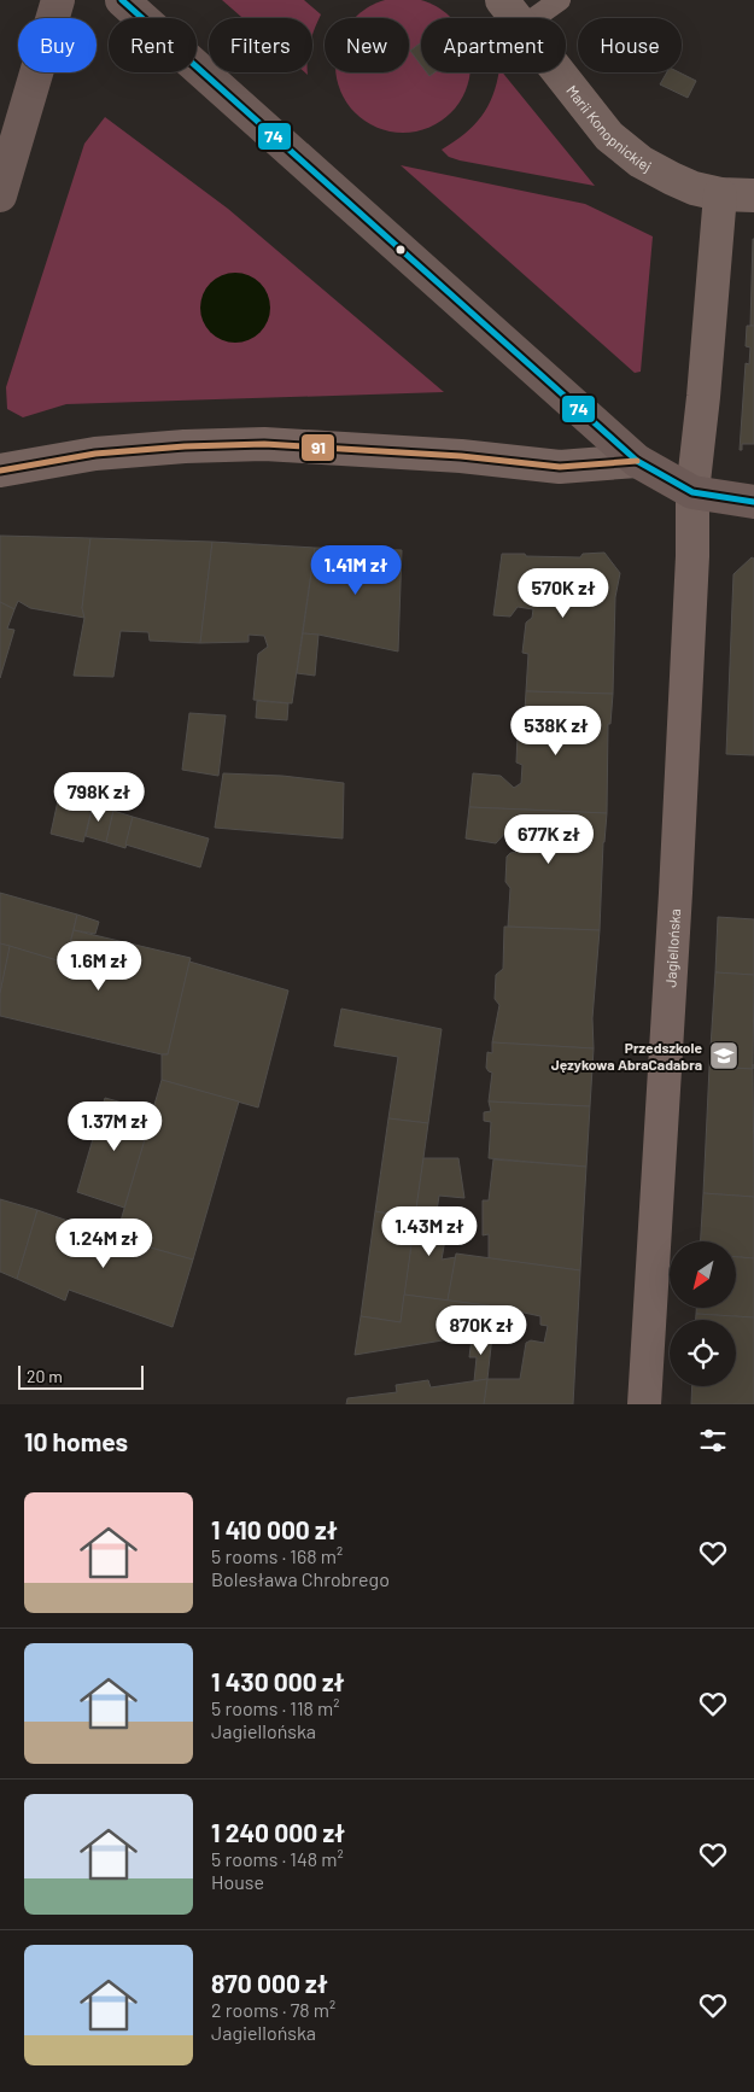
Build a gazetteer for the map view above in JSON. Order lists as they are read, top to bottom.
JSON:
{
  "streets": {
    "street": ["Marii Konopnickiej", "Jagiellońska"]
  },
  "crossings": [
    ["Marii Konopnickiej", "Jagiellońska"]
  ],
  "places": {
    "school or university": ["Przedszkole Językowa AbraCadabra"]
  },
  "lines": ["transit line 74", "transit line 91"],
  "scale_bar": "20 m",
  "north": "bottom left",
  "page": {
    "chip": [
      "Buy",
      "Rent",
      "Filters",
      "New",
      "Apartment",
      "House"
    ],
    "price": [
      "1.41M zł",
      "570K zł",
      "538K zł",
      "798K zł",
      "677K zł",
      "1.6M zł",
      "1.37M zł",
      "1.43M zł",
      "1.24M zł",
      "870K zł"
    ],
    "scale": "20 m",
    "heading": "10 homes",
    "list": [
      {
        "name": "1 410 000 zł",
        "note": "5 rooms · 168 m² · Bolesława Chrobrego"
      },
      {
        "name": "1 430 000 zł",
        "note": "5 rooms · 118 m² · Jagiellońska"
      },
      {
        "name": "1 240 000 zł",
        "note": "5 rooms · 148 m² · House"
      },
      {
        "name": "870 000 zł",
        "note": "2 rooms · 78 m² · Jagiellońska"
      }
    ]
  }
}
